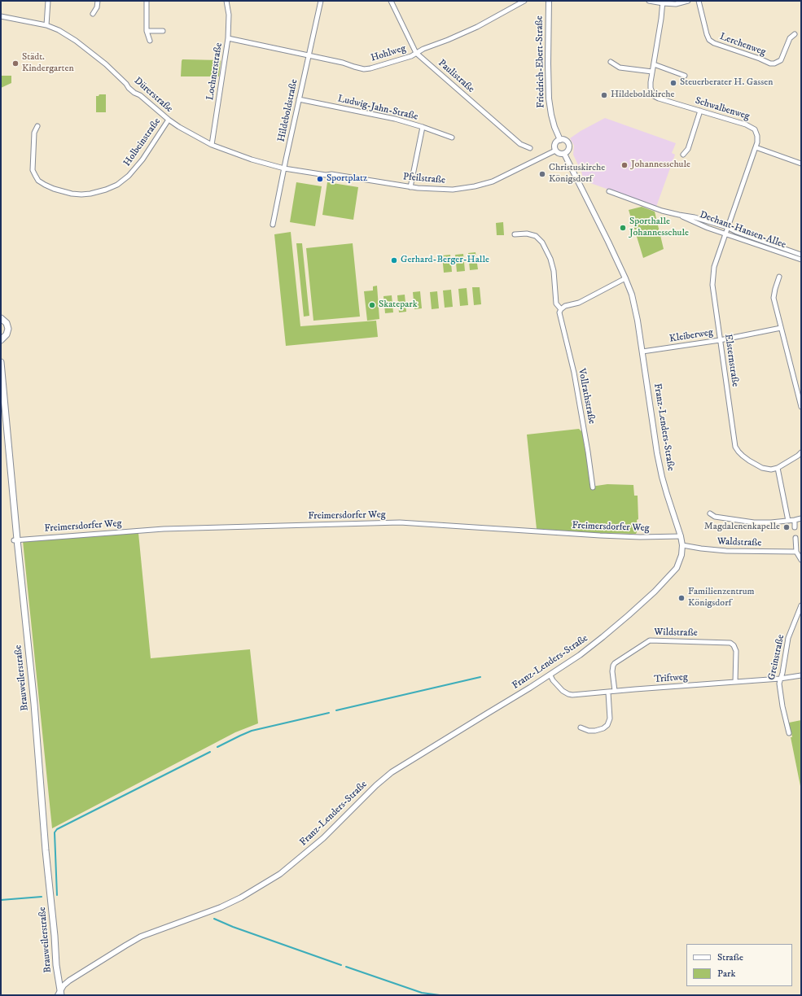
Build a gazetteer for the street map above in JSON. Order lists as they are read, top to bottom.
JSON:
{
  "streets": {
    "main road": ["Brauweilerstraße"],
    "street": [
      "Lerchenweg",
      "Hohlweg",
      "Friedrich-Ebert-Straße",
      "Lochnerstraße",
      "Paulistraße",
      "Dürerstraße",
      "Ludwig-Jahn-Straße",
      "Schwalbenweg",
      "Hildeboldstraße",
      "Holbeinstraße",
      "Pfeilstraße",
      "Dechant-Hansen-Allee",
      "Kleiberweg",
      "Elsternstraße",
      "Vollrathstraße",
      "Franz-Lenders-Straße",
      "Freimersdorfer Weg",
      "Waldstraße",
      "Wildstraße",
      "Greinstraße",
      "Triftweg"
    ]
  },
  "crossings": [
    ["Hohlweg", "Lochnerstraße"],
    ["Hohlweg", "Paulistraße"],
    ["Hohlweg", "Hildeboldstraße"],
    ["Friedrich-Ebert-Straße", "Pfeilstraße"],
    ["Friedrich-Ebert-Straße", "Franz-Lenders-Straße"],
    ["Lochnerstraße", "Dürerstraße"],
    ["Dürerstraße", "Hildeboldstraße"],
    ["Dürerstraße", "Holbeinstraße"],
    ["Dürerstraße", "Pfeilstraße"],
    ["Ludwig-Jahn-Straße", "Hildeboldstraße"],
    ["Schwalbenweg", "Dechant-Hansen-Allee"],
    ["Schwalbenweg", "Elsternstraße"],
    ["Hildeboldstraße", "Pfeilstraße"],
    ["Pfeilstraße", "Franz-Lenders-Straße"],
    ["Dechant-Hansen-Allee", "Elsternstraße"],
    ["Kleiberweg", "Elsternstraße"],
    ["Kleiberweg", "Franz-Lenders-Straße"],
    ["Franz-Lenders-Straße", "Freimersdorfer Weg"],
    ["Franz-Lenders-Straße", "Waldstraße"],
    ["Franz-Lenders-Straße", "Brauweilerstraße"],
    ["Franz-Lenders-Straße", "Triftweg"],
    ["Freimersdorfer Weg", "Brauweilerstraße"],
    ["Wildstraße", "Triftweg"],
    ["Greinstraße", "Triftweg"]
  ],
  "places": [
    "Städt. Kindergarten",
    "Steuerberater H. Gassen",
    "Hildeboldkirche",
    "Johannesschule",
    "Christuskirche Königsdorf",
    "Sportplatz",
    "Sporthalle Johannesschule",
    "Gerhard-Berger-Halle",
    "Skatepark",
    "Magdalenenkapelle",
    "Familienzentrum Königsdorf"
  ],
  "legend": ["Straße", "Park"]
}
